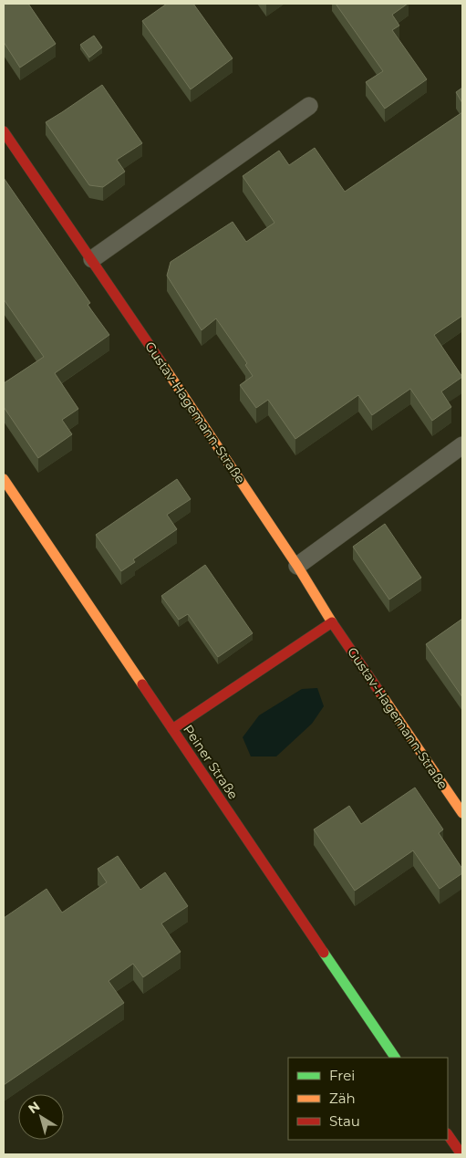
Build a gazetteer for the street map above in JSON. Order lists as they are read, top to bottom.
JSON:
{
  "streets": {
    "street": ["Gustav-Hagemann-Straße", "Peiner Straße"]
  },
  "legend": ["Frei", "Zäh", "Stau"],
  "north": "top left"
}
